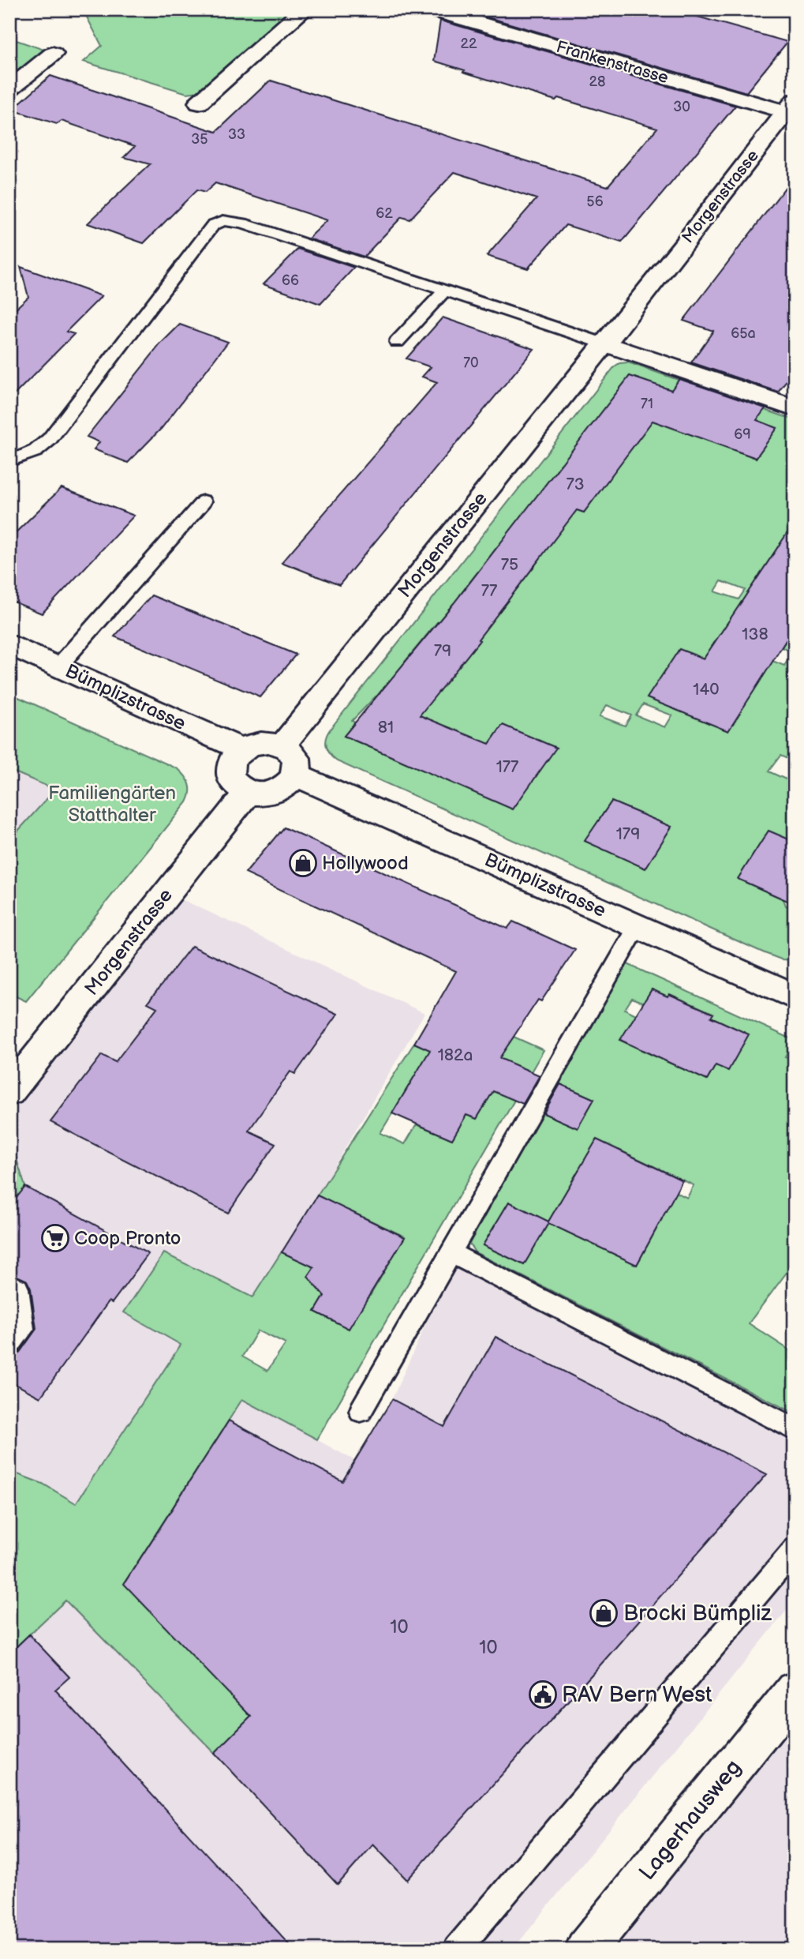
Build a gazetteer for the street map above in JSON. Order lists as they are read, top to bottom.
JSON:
{
  "streets": {
    "street": [
      "Frankenstrasse",
      "Morgenstrasse",
      "Bümplizstrasse",
      "Lagerhausweg"
    ]
  },
  "crossings": [
    ["Frankenstrasse", "Morgenstrasse"],
    ["Morgenstrasse", "Bümplizstrasse"]
  ],
  "parks": ["Familiengärten Statthalter"],
  "places": {
    "shop": ["Hollywood", "Brocki Bümpliz"],
    "supermarket": ["Coop Pronto"],
    "public building": ["RAV Bern West"]
  },
  "house_numbers": [
    "22",
    "28",
    "30",
    "33",
    "35",
    "56",
    "62",
    "66",
    "65a",
    "70",
    "71",
    "69",
    "73",
    "75",
    "77",
    "138",
    "79",
    "140",
    "81",
    "177",
    "179",
    "182a",
    "10",
    "10"
  ]
}
